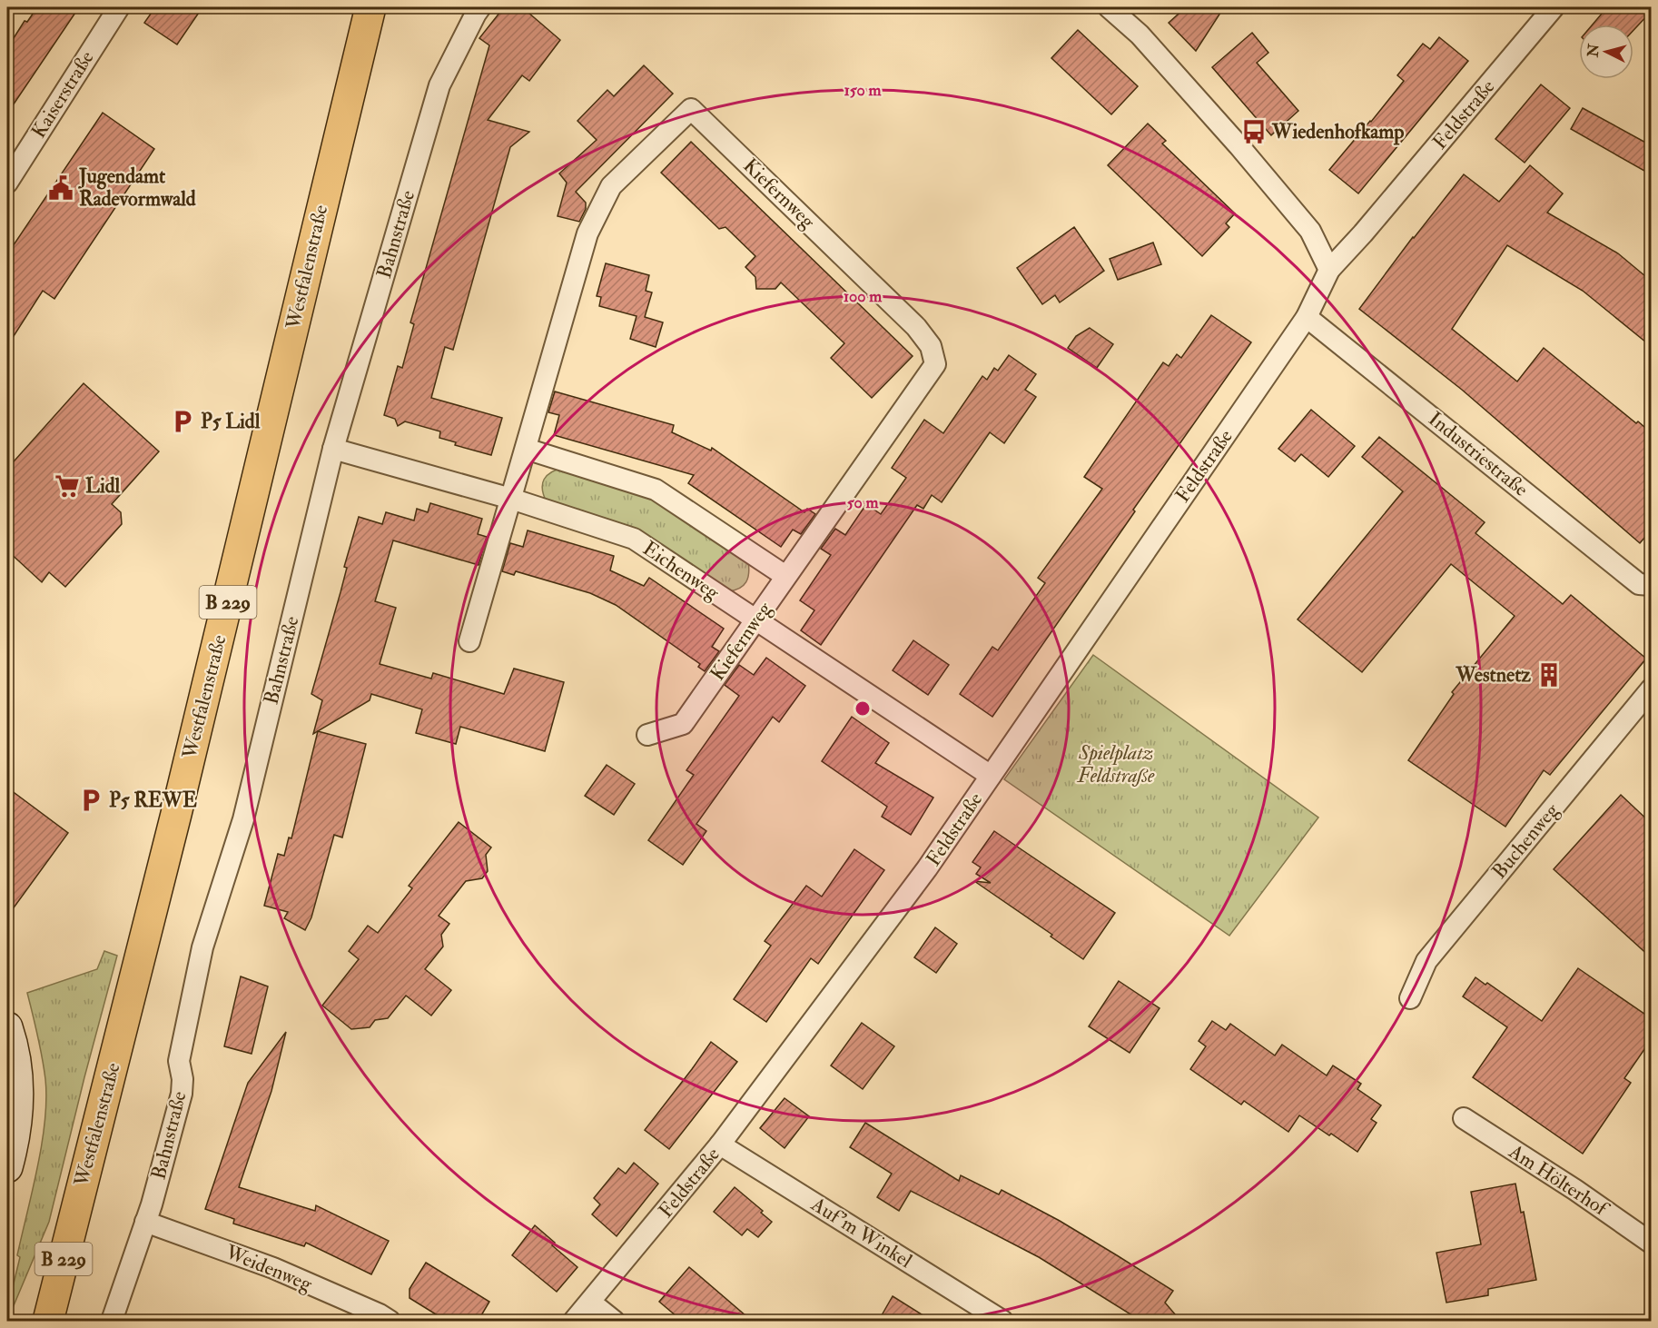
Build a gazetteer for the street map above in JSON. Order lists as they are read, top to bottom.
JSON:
{
  "streets": {
    "main road": ["Westfalenstraße", "B 229"],
    "street": [
      "Kaiserstraße",
      "Feldstraße",
      "Kiefernweg",
      "Bahnstraße",
      "Industriestraße",
      "Eichenweg",
      "Buchenweg",
      "Am Hölterhof",
      "Auf'm Winkel",
      "Weidenweg"
    ]
  },
  "crossings": [
    ["Feldstraße", "Industriestraße"],
    ["Feldstraße", "Eichenweg"],
    ["Feldstraße", "Auf'm Winkel"],
    ["Kiefernweg", "Eichenweg"],
    ["Bahnstraße", "Eichenweg"],
    ["Bahnstraße", "Weidenweg"]
  ],
  "parks": ["Spielplatz Feldstraße"],
  "places": {
    "bus stop": ["Wiedenhofkamp"],
    "public building": ["Jugendamt Radevormwald"],
    "parking": ["P5 Lidl", "P5 REWE"],
    "supermarket": ["Lidl"],
    "building": ["Westnetz"]
  },
  "north": "left",
  "rings": ["150 m", "100 m", "50 m"]
}
